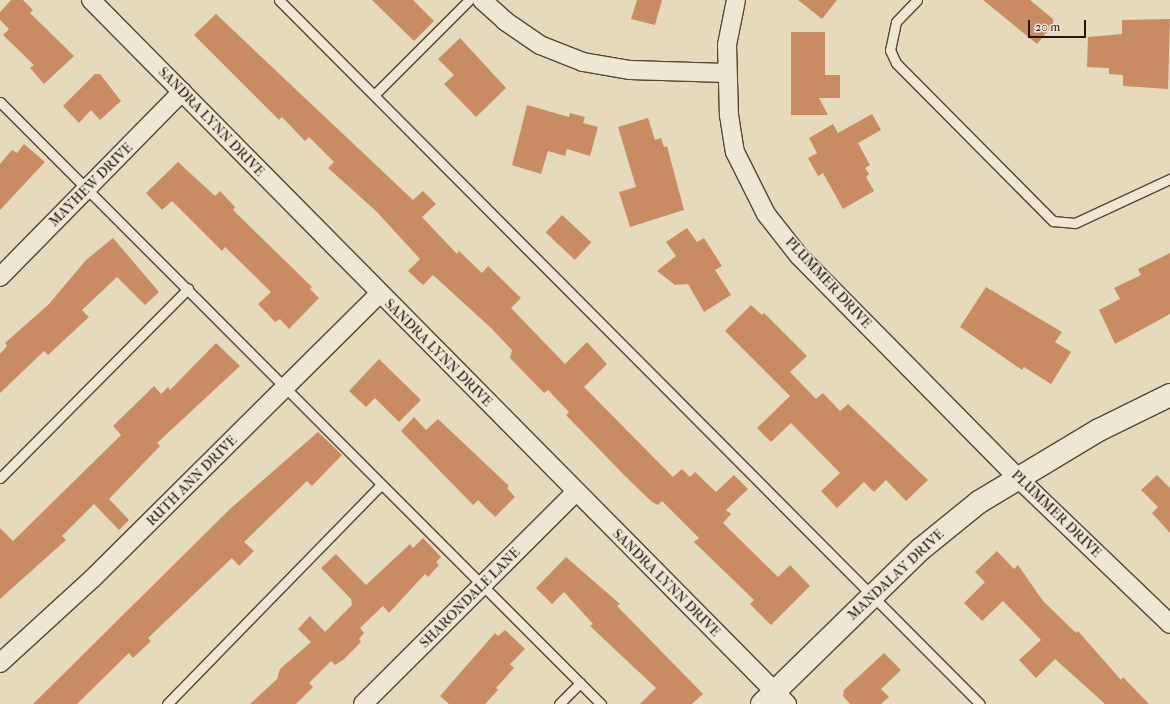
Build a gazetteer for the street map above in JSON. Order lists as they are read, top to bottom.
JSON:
{
  "streets": {
    "street": [
      "SANDRA LYNN DRIVE",
      "MAYHEW DRIVE",
      "PLUMMER DRIVE",
      "RUTH ANN DRIVE",
      "MANDALAY DRIVE",
      "SHARONDALE LANE"
    ]
  },
  "crossings": [
    ["SANDRA LYNN DRIVE", "MAYHEW DRIVE"],
    ["SANDRA LYNN DRIVE", "RUTH ANN DRIVE"],
    ["SANDRA LYNN DRIVE", "MANDALAY DRIVE"],
    ["SANDRA LYNN DRIVE", "SHARONDALE LANE"],
    ["PLUMMER DRIVE", "MANDALAY DRIVE"]
  ],
  "scale_bar": "20 m"
}
